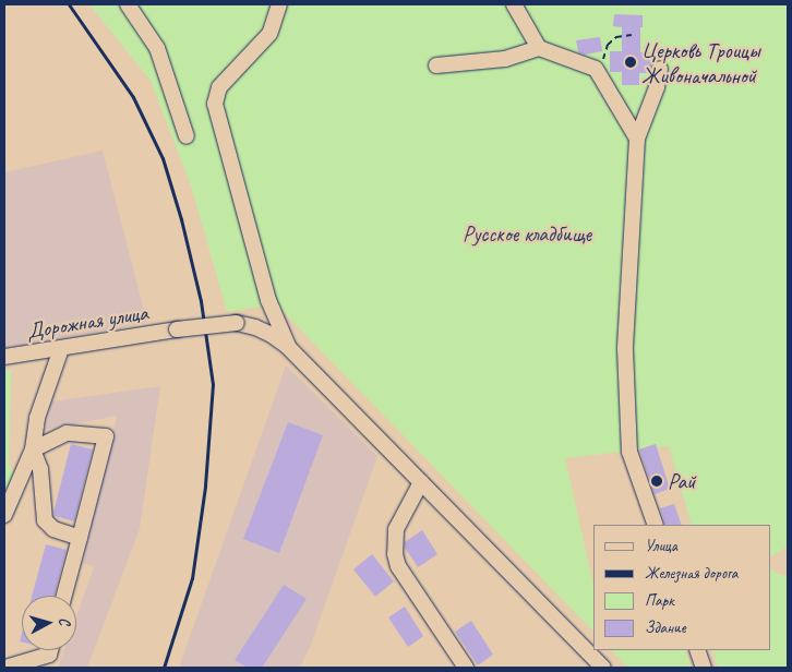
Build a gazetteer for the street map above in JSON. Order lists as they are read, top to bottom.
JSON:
{
  "streets": {
    "street": ["Дорожная улица"]
  },
  "parks": ["Русское кладбище"],
  "places": ["Церковь Троицы Живоначальной", "Рай"],
  "legend": [
    "Улица",
    "Железная дорога",
    "Парк",
    "Здание"
  ],
  "north": "right"
}
